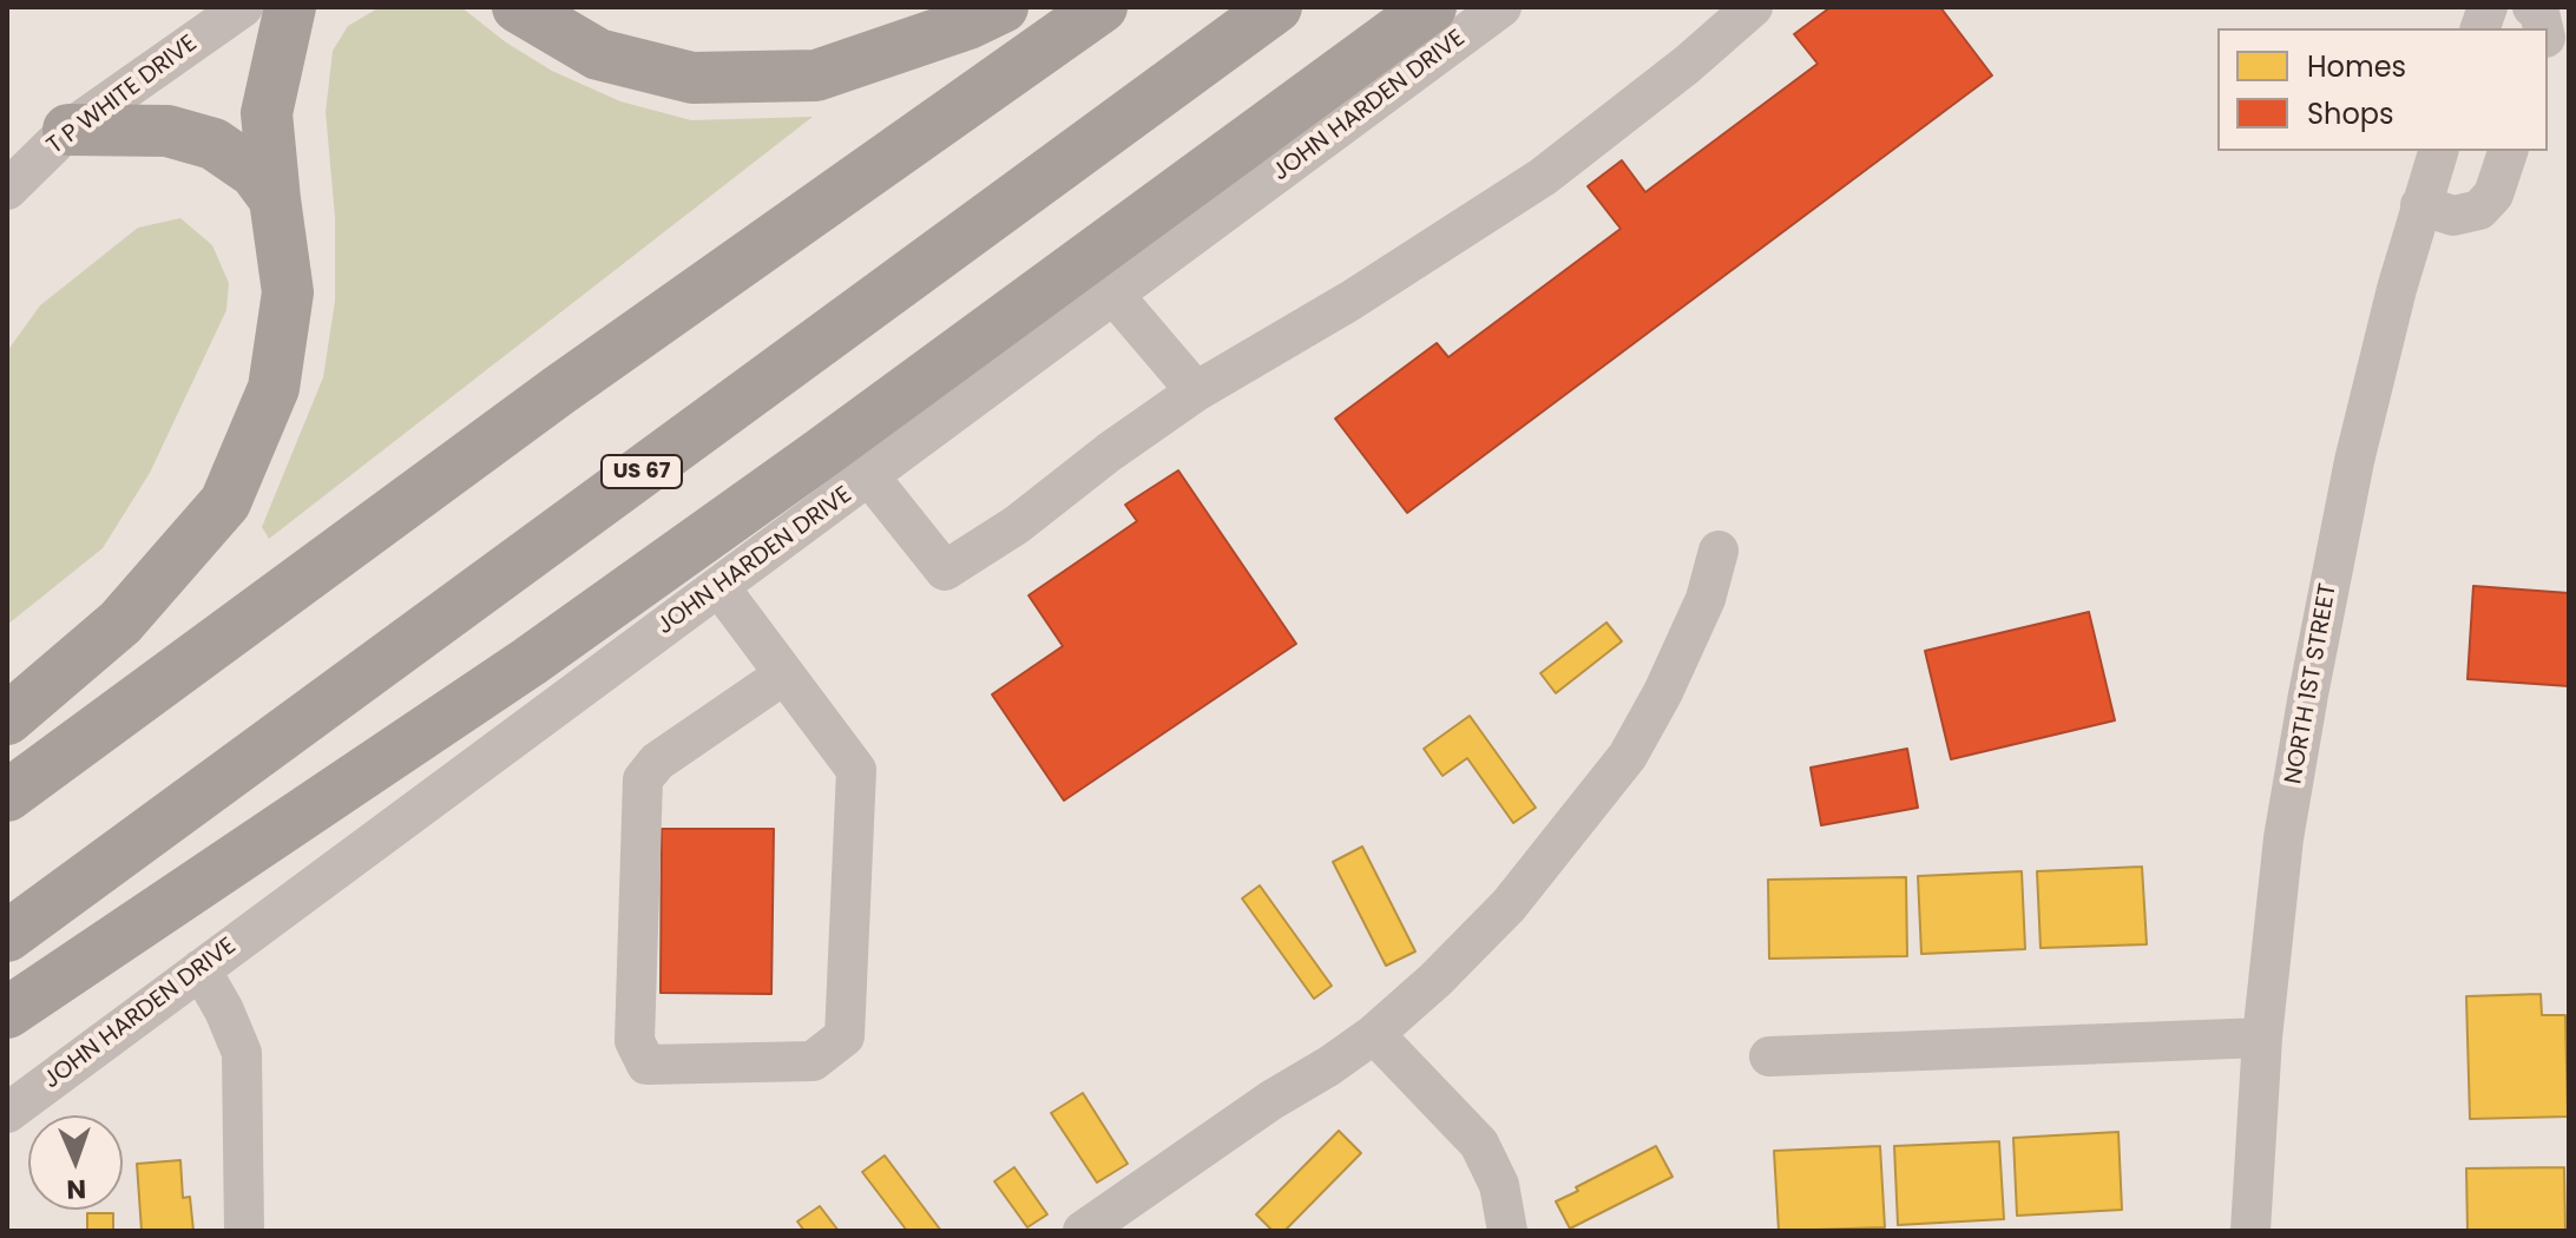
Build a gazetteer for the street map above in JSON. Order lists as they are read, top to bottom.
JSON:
{
  "streets": {
    "highway": ["US 67"],
    "street": ["T P WHITE DRIVE", "JOHN HARDEN DRIVE", "NORTH 1ST STREET"]
  },
  "legend": ["Homes", "Shops"],
  "north": "bottom"
}
